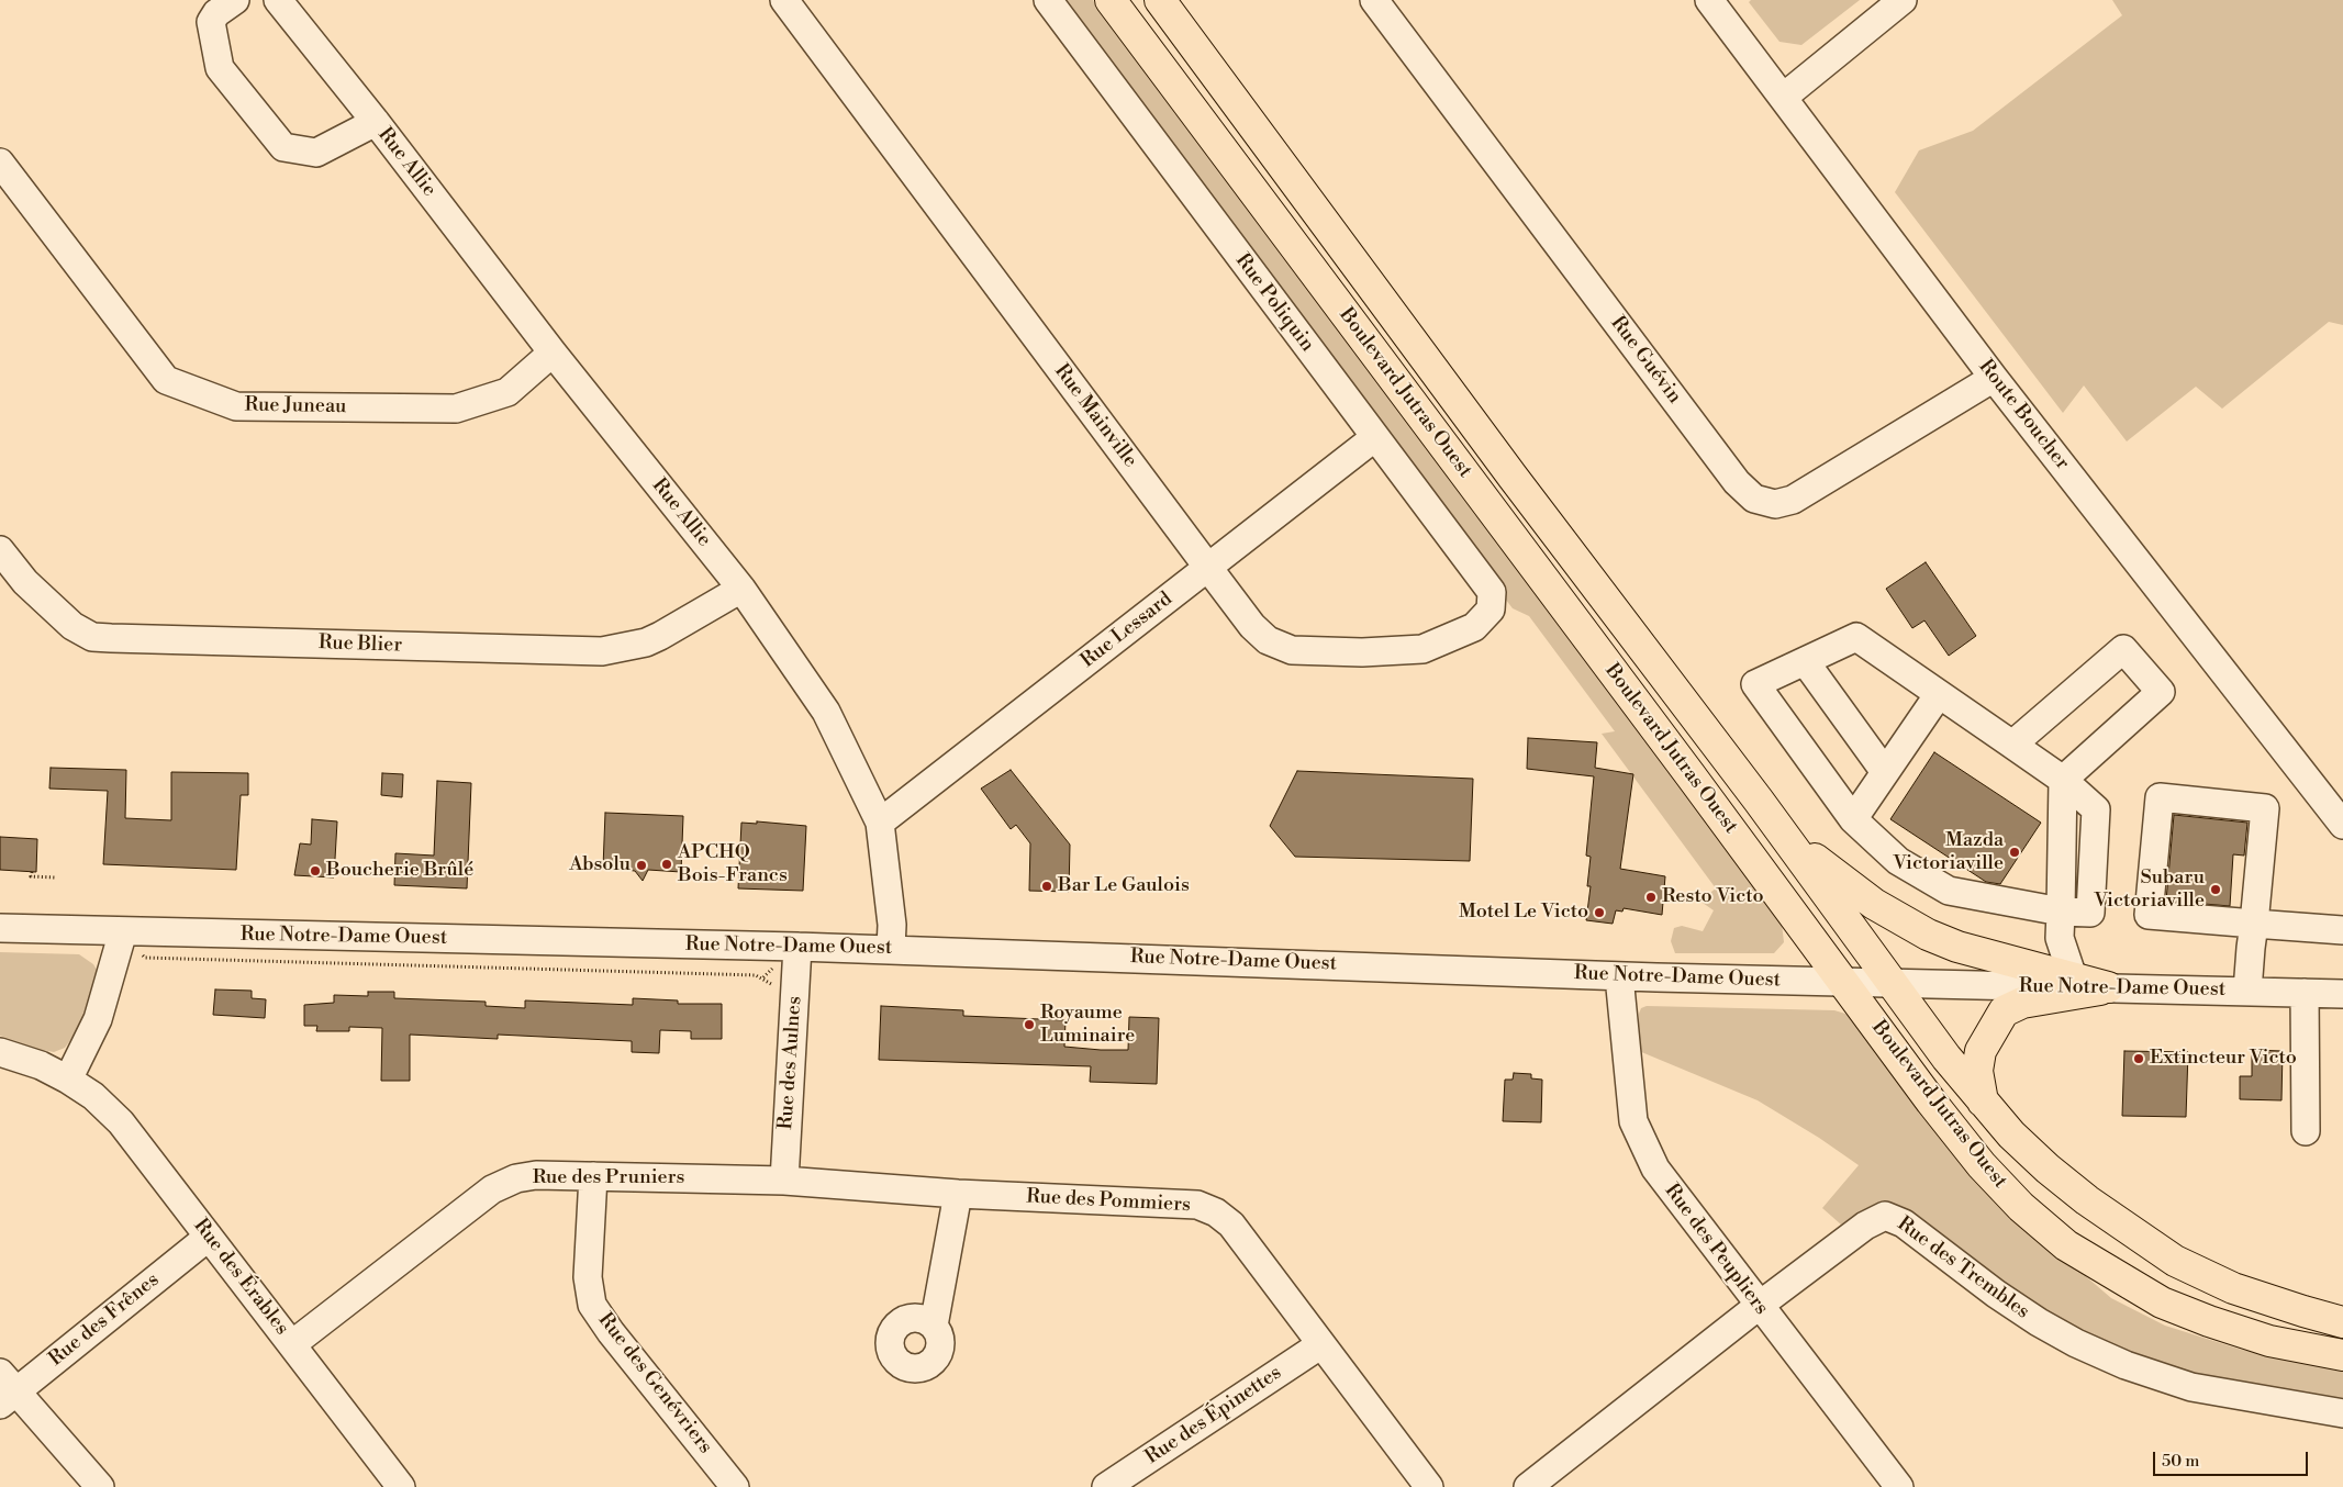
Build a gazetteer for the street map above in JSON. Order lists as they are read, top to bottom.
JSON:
{
  "streets": {
    "main road": ["Boulevard Jutras Ouest"],
    "street": [
      "Rue Allie",
      "Rue Poliquin",
      "Rue Guévin",
      "Rue Juneau",
      "Route Boucher",
      "Rue Mainville",
      "Rue Lessard",
      "Rue Blier",
      "Rue Notre-Dame Ouest",
      "Rue des Aulnes",
      "Rue des Pruniers",
      "Rue des Pommiers",
      "Rue des Peupliers",
      "Rue des Trembles",
      "Rue des Érables",
      "Rue des Frênes",
      "Rue des Genévriers",
      "Rue des Épinettes"
    ]
  },
  "crossings": [
    ["Rue Allie", "Rue Juneau"],
    ["Rue Allie", "Rue Lessard"],
    ["Rue Allie", "Rue Blier"],
    ["Rue Allie", "Rue Notre-Dame Ouest"],
    ["Rue Poliquin", "Rue Mainville"],
    ["Rue Poliquin", "Rue Lessard"],
    ["Rue Guévin", "Route Boucher"],
    ["Boulevard Jutras Ouest", "Rue Notre-Dame Ouest"],
    ["Rue Mainville", "Rue Lessard"],
    ["Rue Notre-Dame Ouest", "Rue des Aulnes"],
    ["Rue Notre-Dame Ouest", "Rue des Peupliers"],
    ["Rue des Aulnes", "Rue des Pruniers"],
    ["Rue des Aulnes", "Rue des Pommiers"],
    ["Rue des Pruniers", "Rue des Pommiers"],
    ["Rue des Pruniers", "Rue des Érables"],
    ["Rue des Pruniers", "Rue des Genévriers"],
    ["Rue des Pommiers", "Rue des Épinettes"],
    ["Rue des Peupliers", "Rue des Trembles"],
    ["Rue des Érables", "Rue des Frênes"]
  ],
  "places": [
    "Mazda Victoriaville",
    "APCHQ Bois-Francs",
    "Absolu",
    "Boucherie Brûlé",
    "Bar Le Gaulois",
    "Subaru Victoriaville",
    "Resto Victo",
    "Motel Le Victo",
    "Royaume Luminaire",
    "Extincteur Victo"
  ],
  "scale_bar": "50 m"
}
